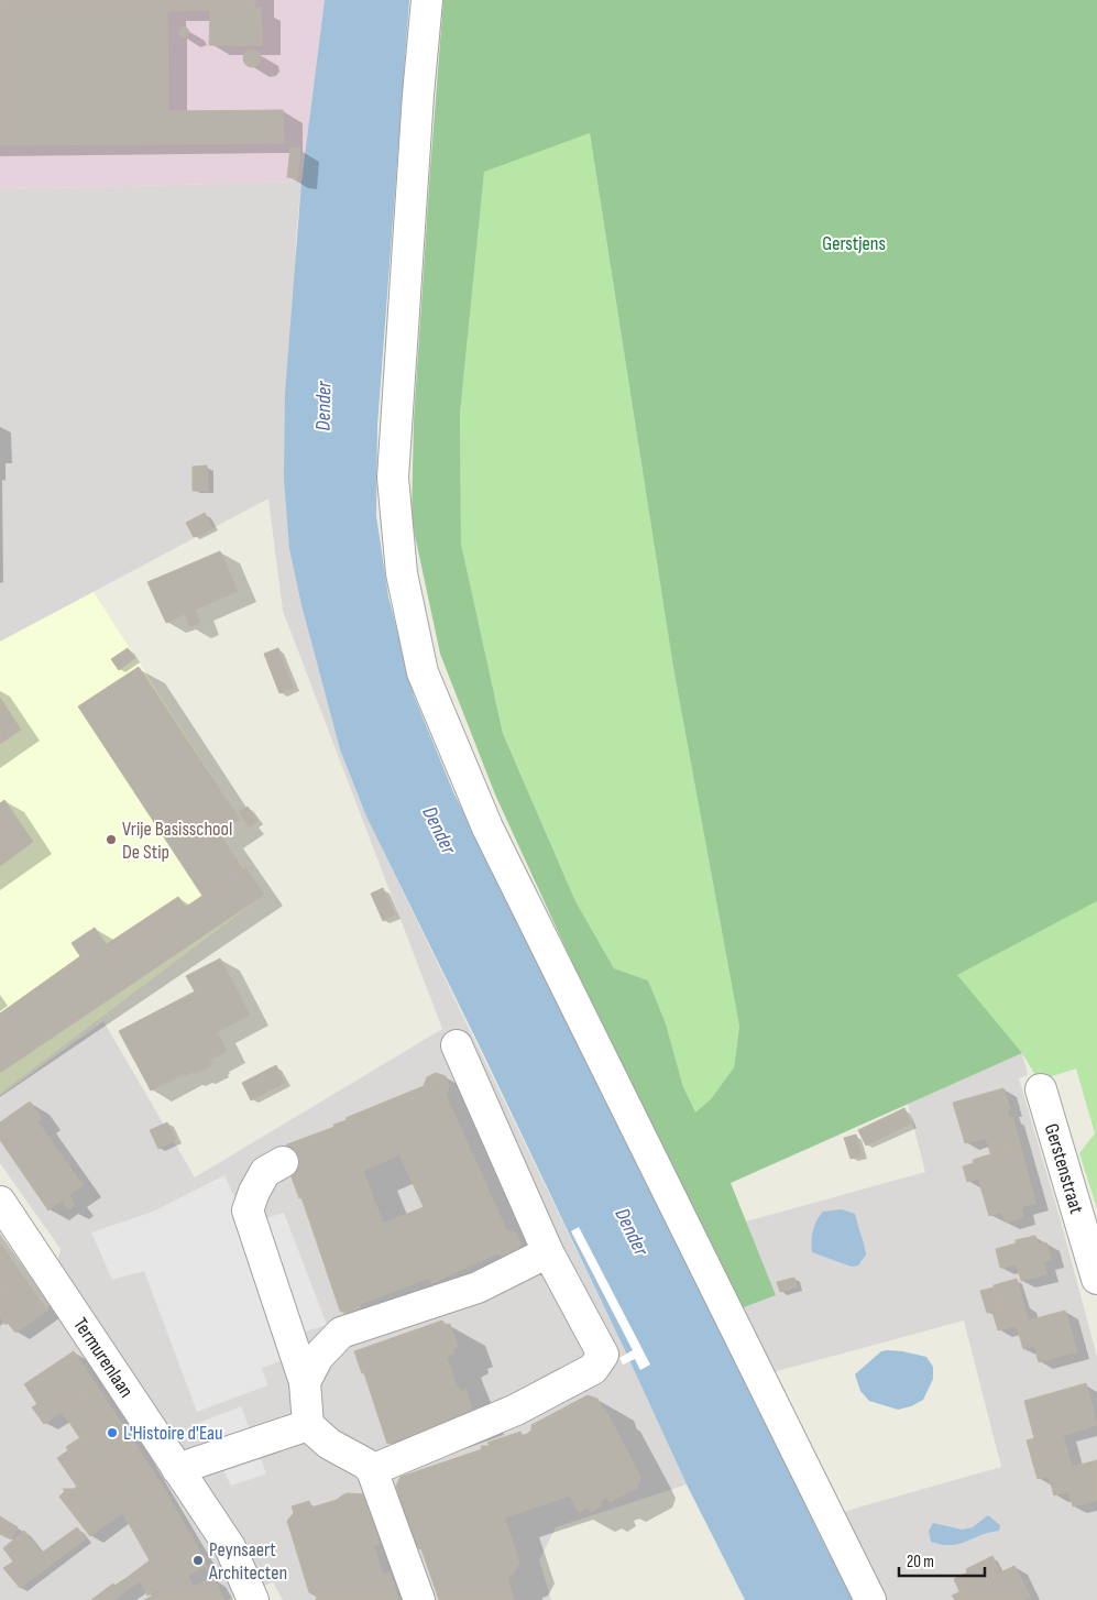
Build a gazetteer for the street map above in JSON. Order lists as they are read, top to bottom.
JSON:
{
  "streets": {
    "street": ["Gerstenstraat", "Termurenlaan"]
  },
  "water": ["Dender"],
  "parks": ["Gerstjens"],
  "places": ["Vrije Basisschool De Stip", "L'Histoire d'Eau", "Peynsaert Architecten"],
  "scale_bar": "20 m"
}
